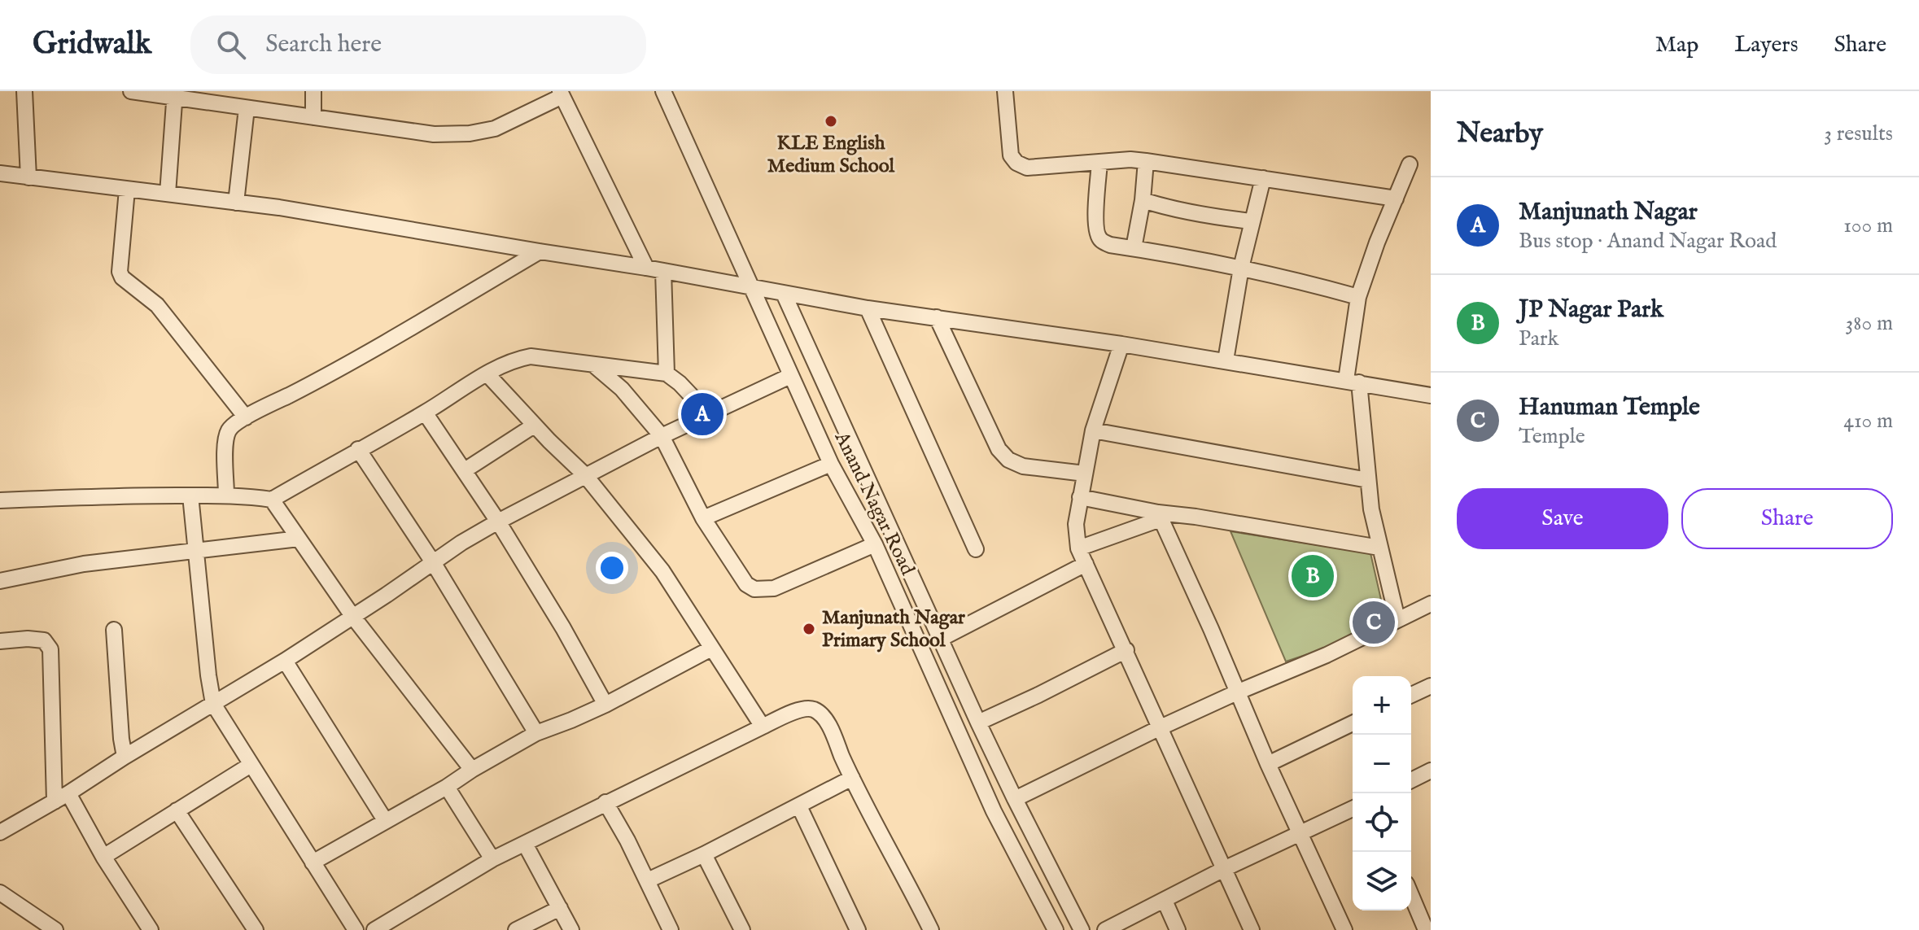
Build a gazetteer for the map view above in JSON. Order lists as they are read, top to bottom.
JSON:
{
  "streets": {
    "street": ["Anand Nagar Road"]
  },
  "places": ["KLE English Medium School", "Manjunath Nagar Primary School"],
  "page": {
    "header": "Gridwalk",
    "search": "Search here",
    "nav": ["Map", "Layers", "Share"],
    "heading": ["Nearby", "3 results"],
    "list": [
      {
        "mark": "A",
        "name": "Manjunath Nagar",
        "note": "Bus stop · Anand Nagar Road",
        "value": "100 m"
      },
      {
        "mark": "B",
        "name": "JP Nagar Park",
        "note": "Park",
        "value": "380 m"
      },
      {
        "mark": "C",
        "name": "Hanuman Temple",
        "note": "Temple",
        "value": "410 m"
      }
    ],
    "pins": ["A", "B", "C"],
    "buttons": ["Save", "Share"],
    "map_buttons": ["+", "−"]
  }
}
